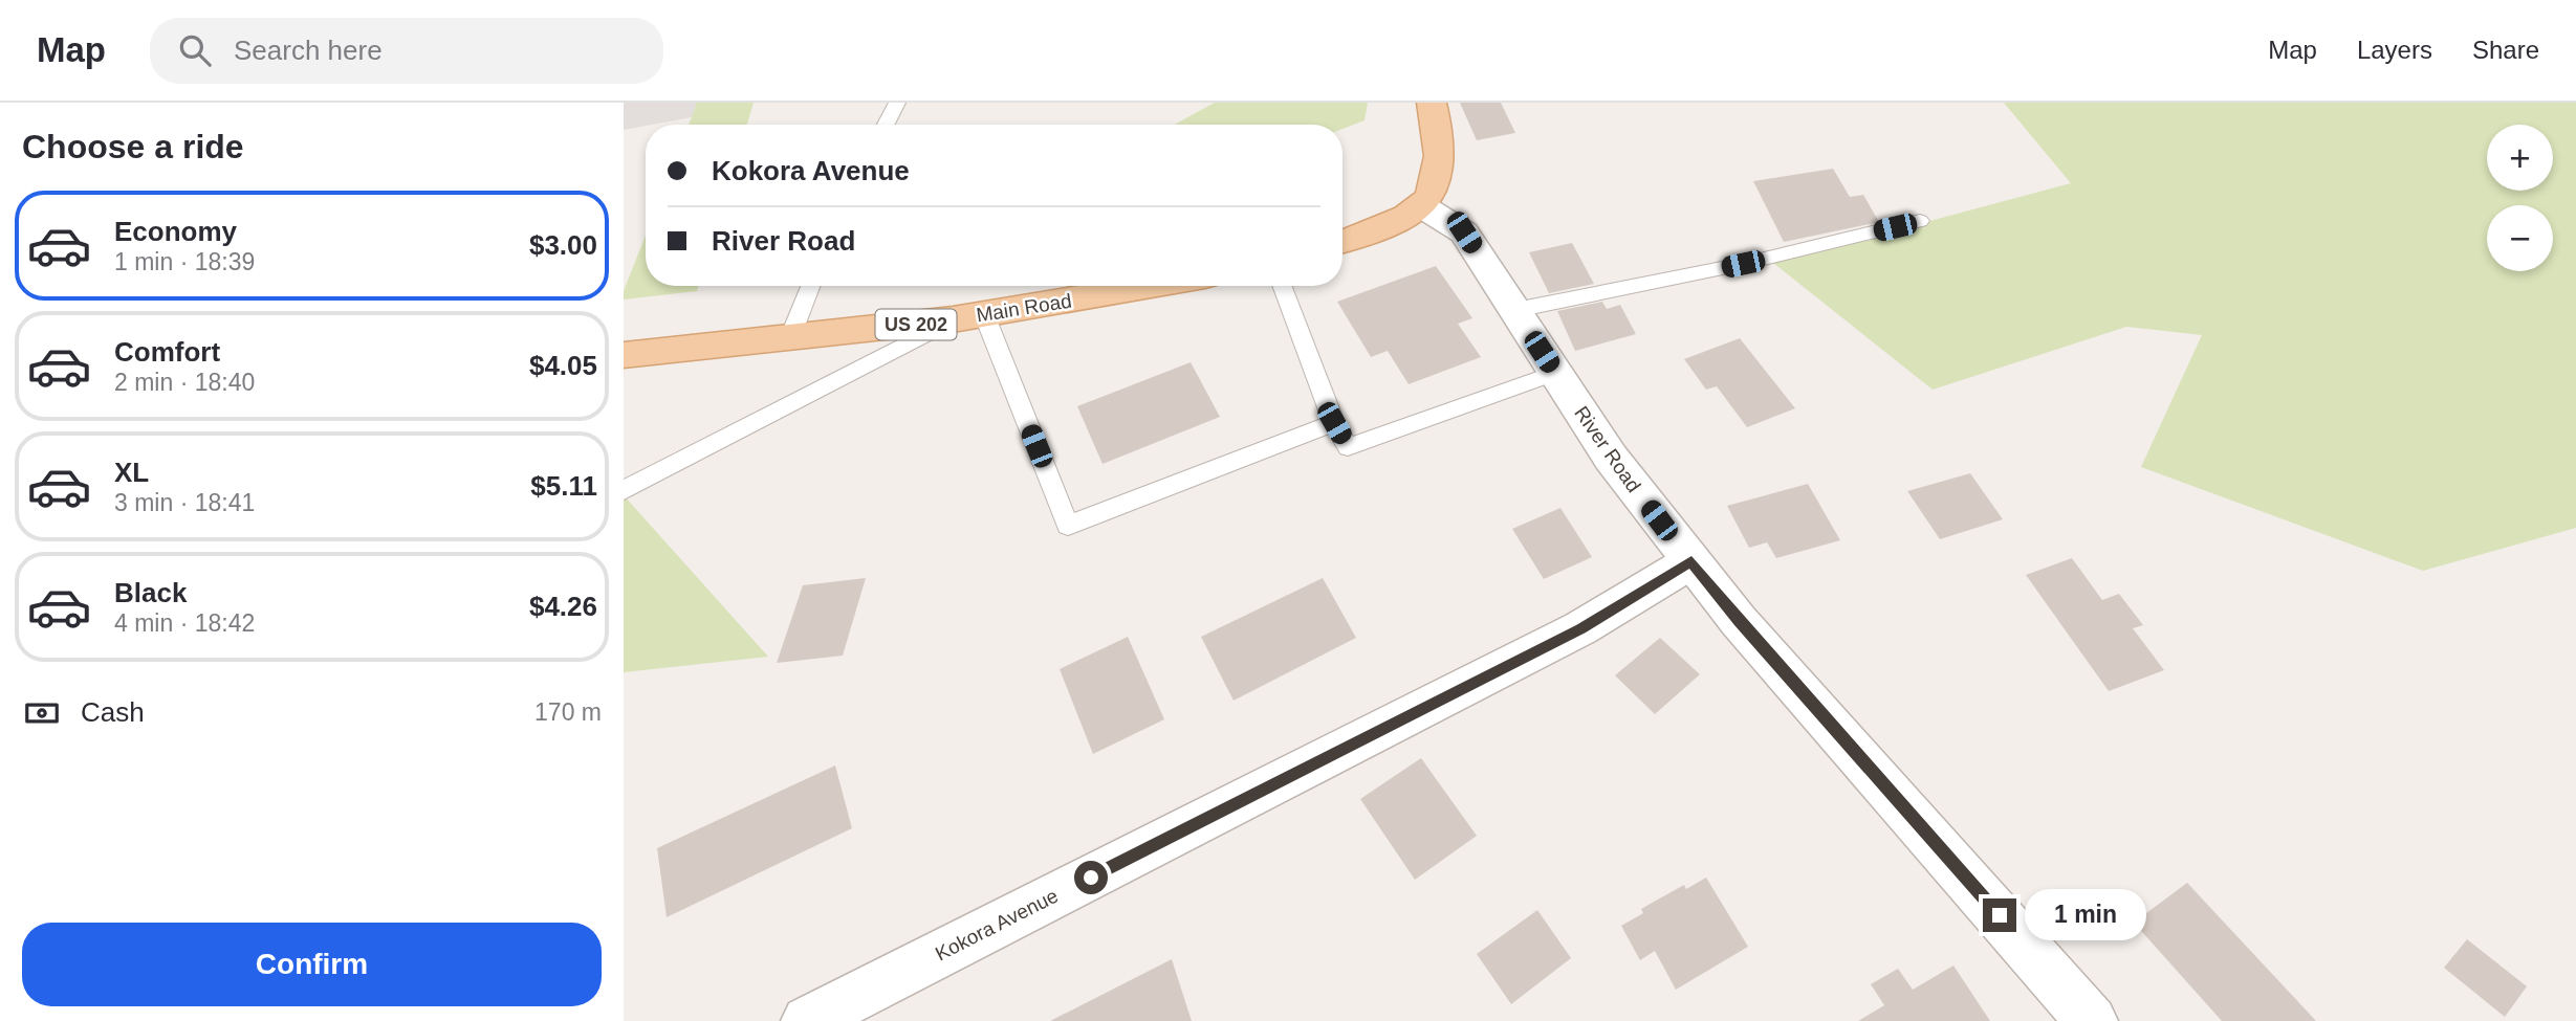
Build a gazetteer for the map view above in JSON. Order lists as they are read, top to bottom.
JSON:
{
  "streets": {
    "main road": ["Main Road", "US 202"],
    "street": ["River Road", "Kokora Avenue"]
  },
  "crossings": [
    ["River Road", "Kokora Avenue"]
  ],
  "page": {
    "header": "Map",
    "search": "Search here",
    "nav": ["Map", "Layers", "Share"],
    "heading": "Choose a ride",
    "map_buttons": ["+", "−"],
    "banner": ["Kokora Avenue", "River Road"],
    "list": [
      {
        "name": "Economy",
        "note": "1 min · 18:39",
        "value": "$3.00"
      },
      {
        "name": "Comfort",
        "note": "2 min · 18:40",
        "value": "$4.05"
      },
      {
        "name": "XL",
        "note": "3 min · 18:41",
        "value": "$5.11"
      },
      {
        "name": "Black",
        "note": "4 min · 18:42",
        "value": "$4.26"
      }
    ],
    "pay": ["Cash", "170 m"],
    "bubble": "1 min",
    "buttons": "Confirm"
  }
}
